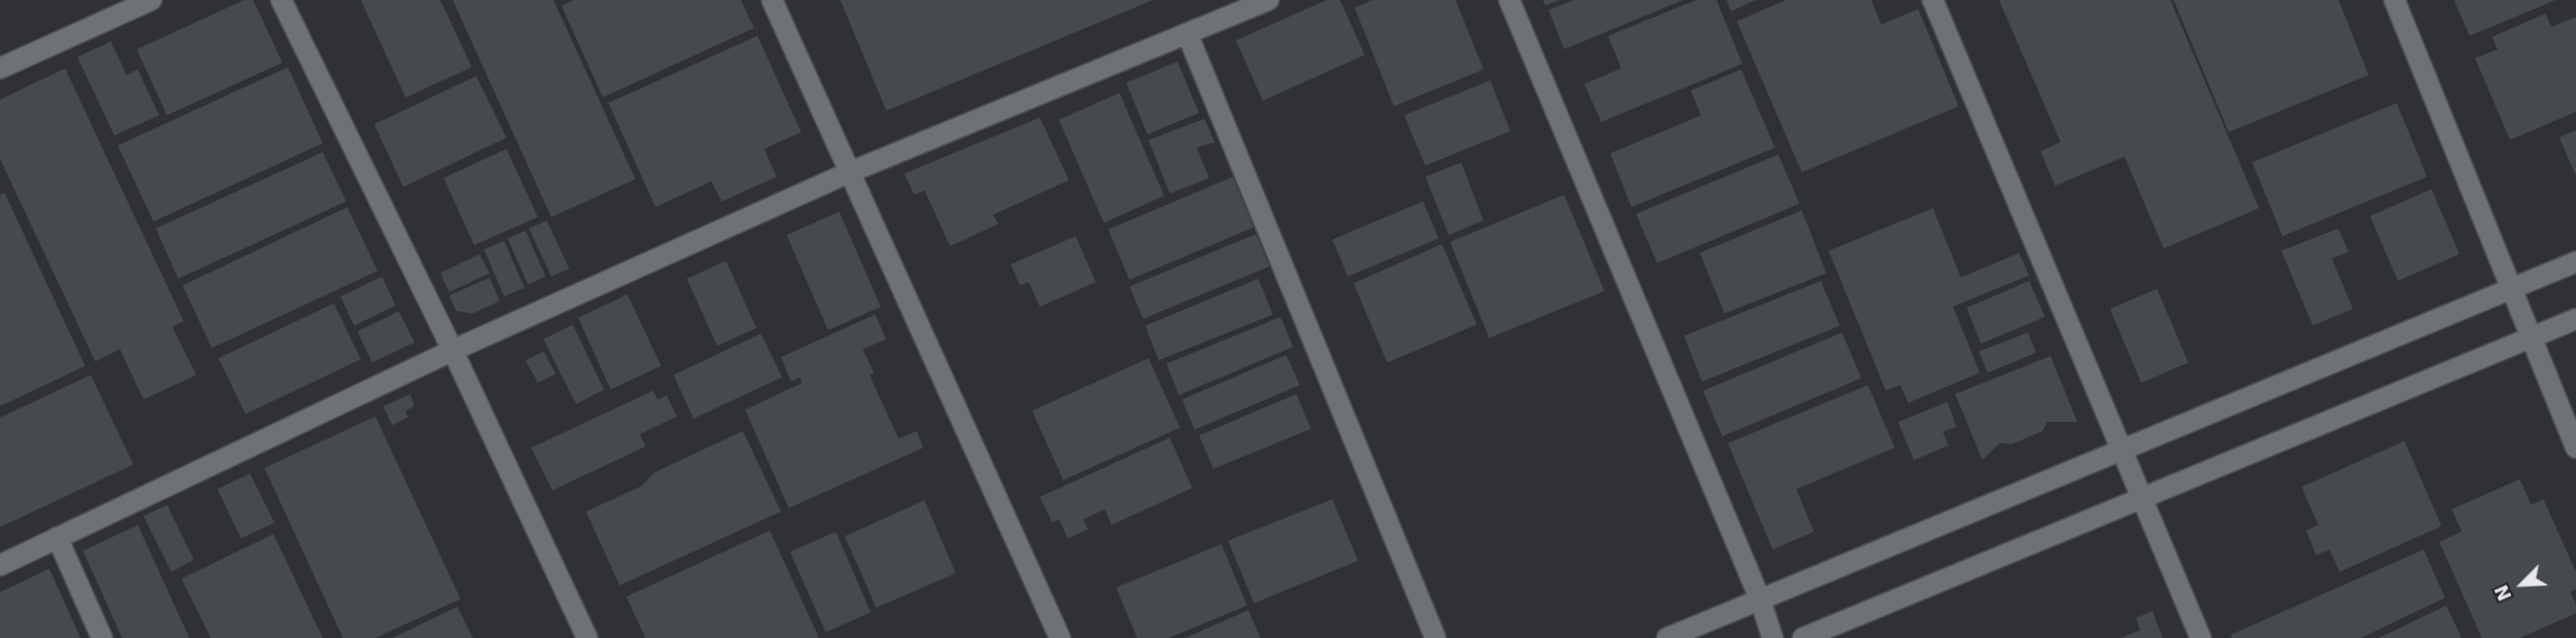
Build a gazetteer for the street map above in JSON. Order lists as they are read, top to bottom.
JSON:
{
  "north": "bottom left"
}
